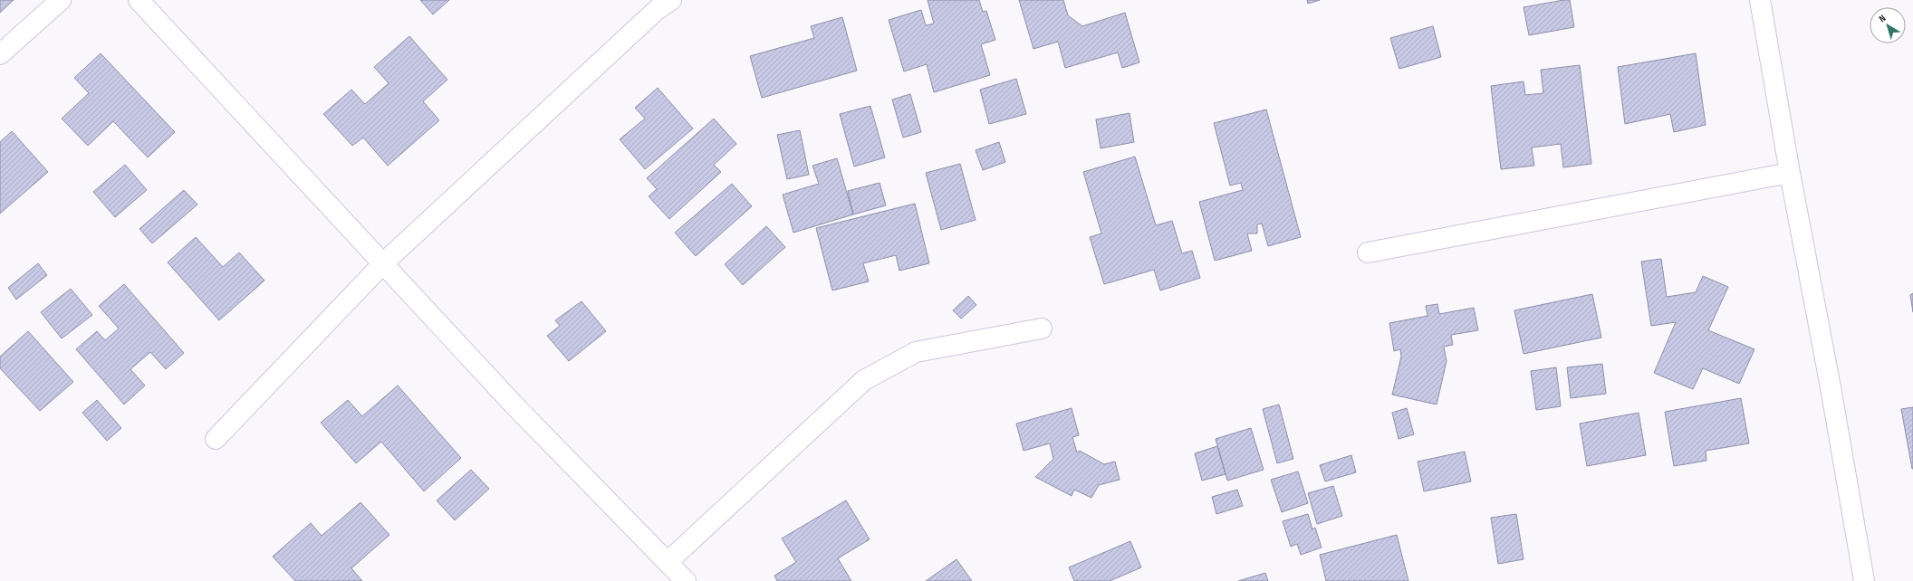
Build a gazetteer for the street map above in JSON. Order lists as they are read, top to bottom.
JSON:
{
  "north": "top left"
}
